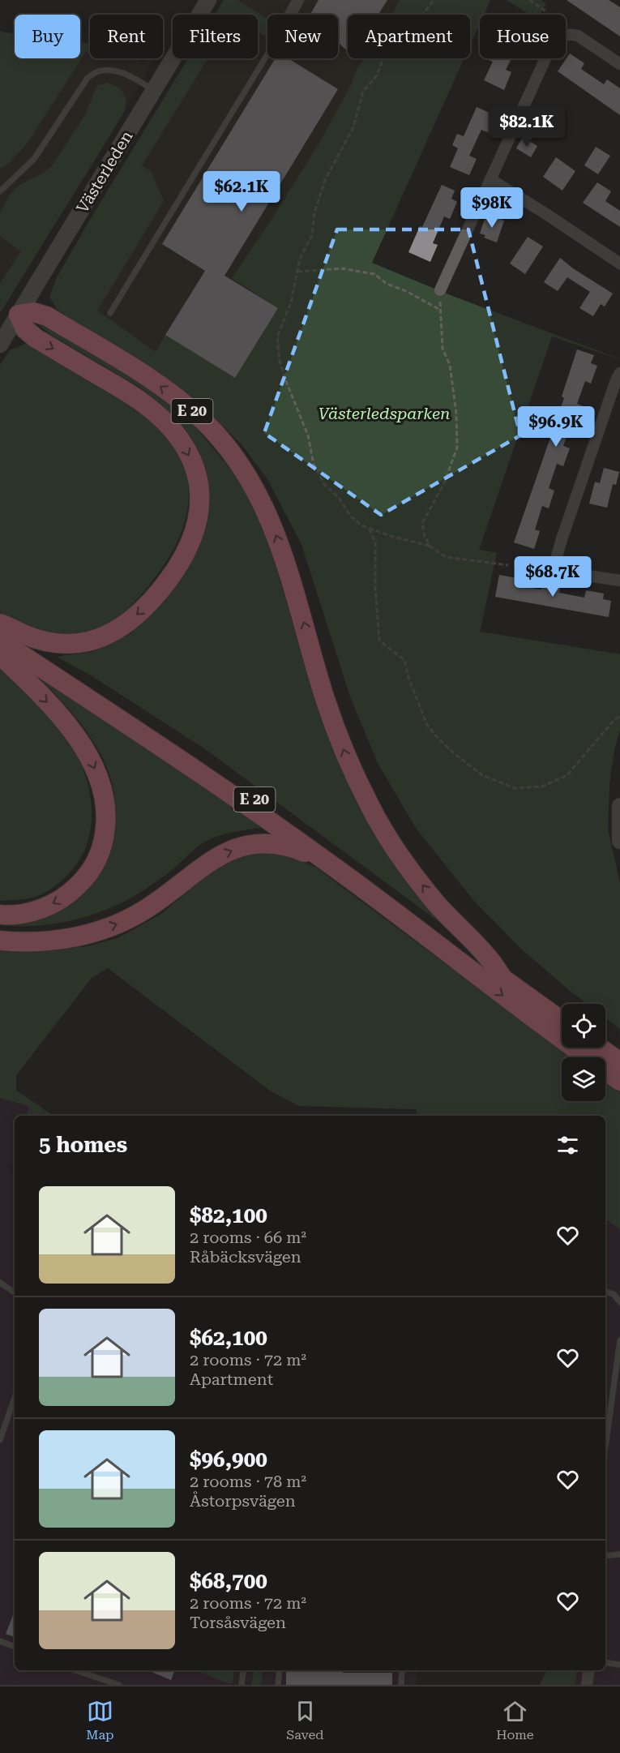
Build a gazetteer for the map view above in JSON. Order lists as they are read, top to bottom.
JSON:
{
  "streets": {
    "highway": ["E 20"],
    "main road": ["Västerleden"]
  },
  "crossings": [
    ["Västerleden", "E 20"]
  ],
  "parks": ["Västerledsparken"],
  "page": {
    "chip": [
      "Buy",
      "Rent",
      "Filters",
      "New",
      "Apartment",
      "House"
    ],
    "price": [
      "$82.1K",
      "$62.1K",
      "$98K",
      "$96.9K",
      "$68.7K"
    ],
    "heading": "5 homes",
    "list": [
      {
        "name": "$82,100",
        "note": "2 rooms · 66 m² · Råbäcksvägen"
      },
      {
        "name": "$62,100",
        "note": "2 rooms · 72 m² · Apartment"
      },
      {
        "name": "$96,900",
        "note": "2 rooms · 78 m² · Åstorpsvägen"
      },
      {
        "name": "$68,700",
        "note": "2 rooms · 72 m² · Torsåsvägen"
      }
    ],
    "tabs": ["Map", "Saved", "Home"]
  }
}
